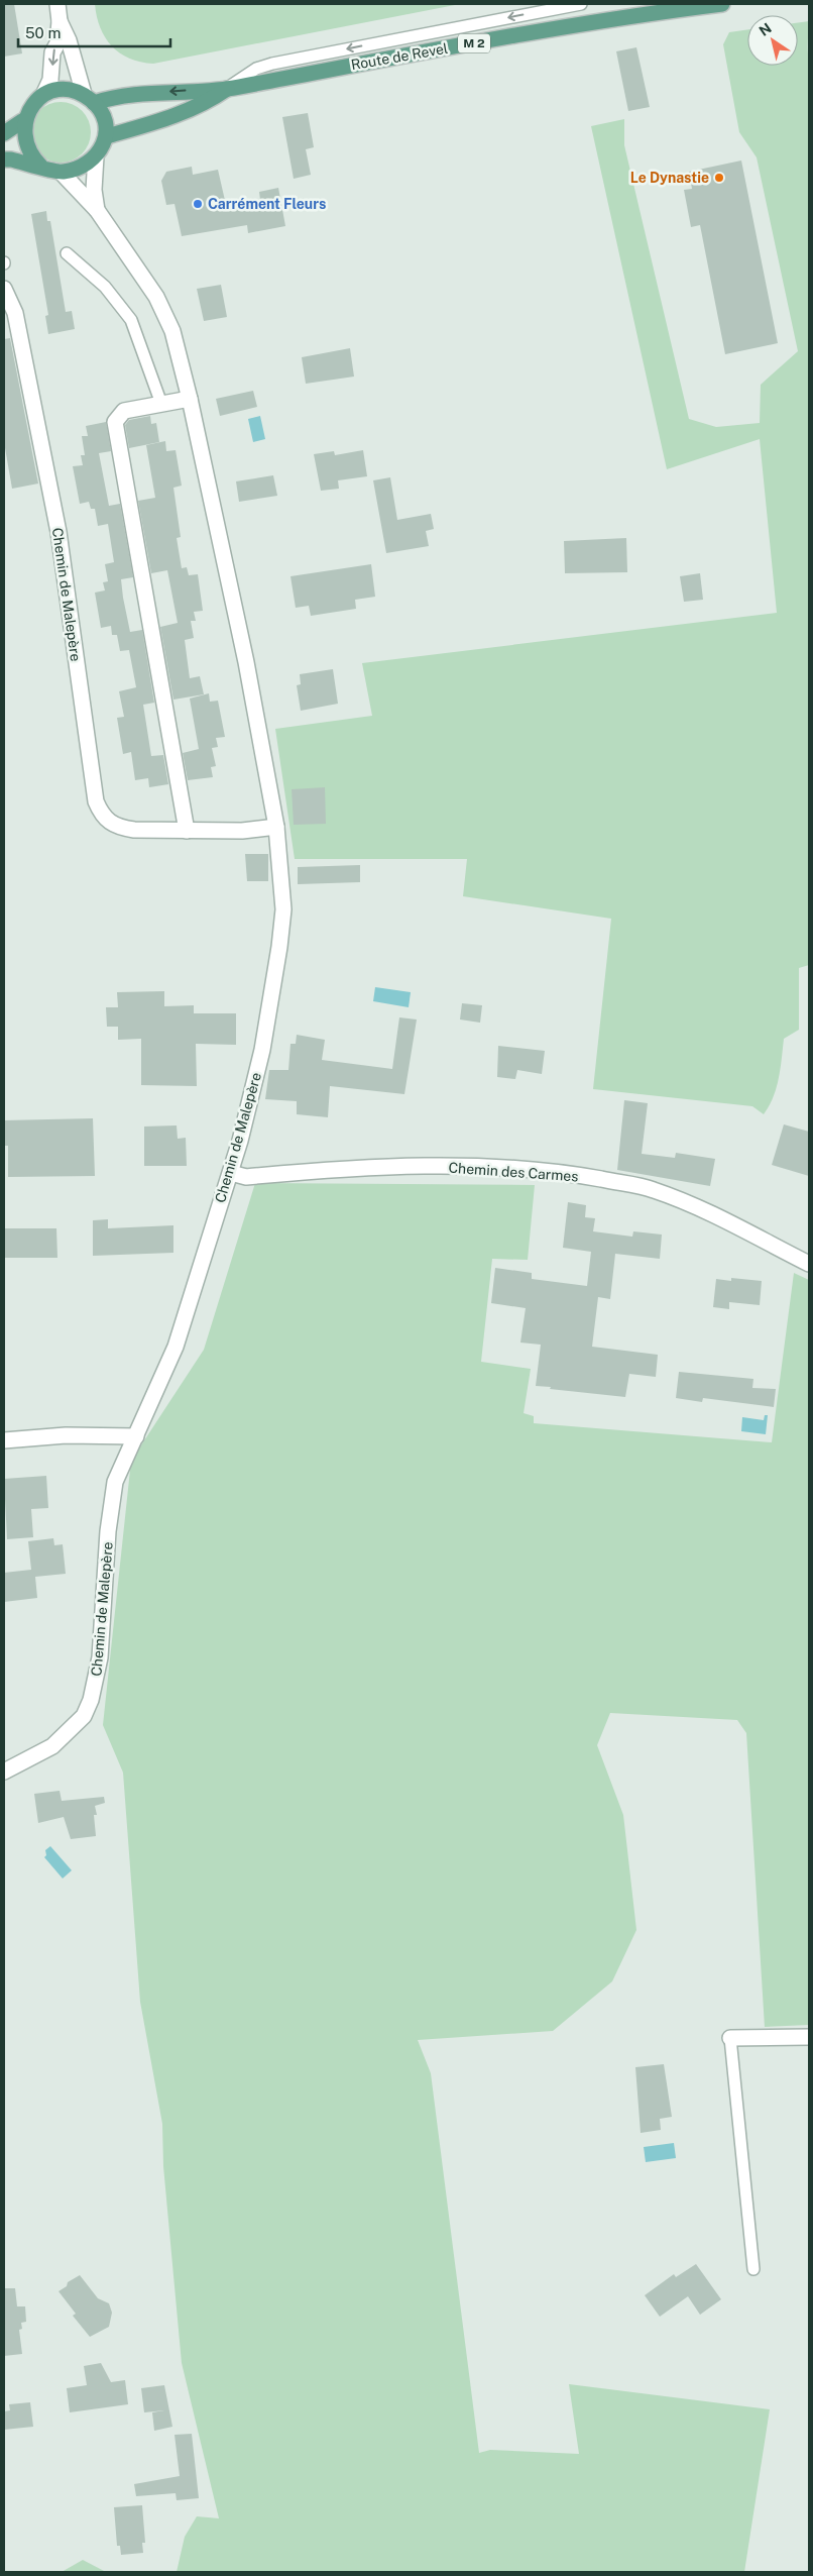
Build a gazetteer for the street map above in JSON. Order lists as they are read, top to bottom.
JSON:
{
  "streets": {
    "main road": ["M 2", "Route de Revel"],
    "street": ["Chemin de Malepère", "Chemin des Carmes"]
  },
  "crossings": [
    ["Route de Revel", "Chemin de Malepère"],
    ["Chemin de Malepère", "Chemin des Carmes"]
  ],
  "one_way": ["Route de Revel"],
  "places": ["Le Dynastie", "Carrément Fleurs"],
  "scale_bar": "50 m",
  "north": "top left"
}
